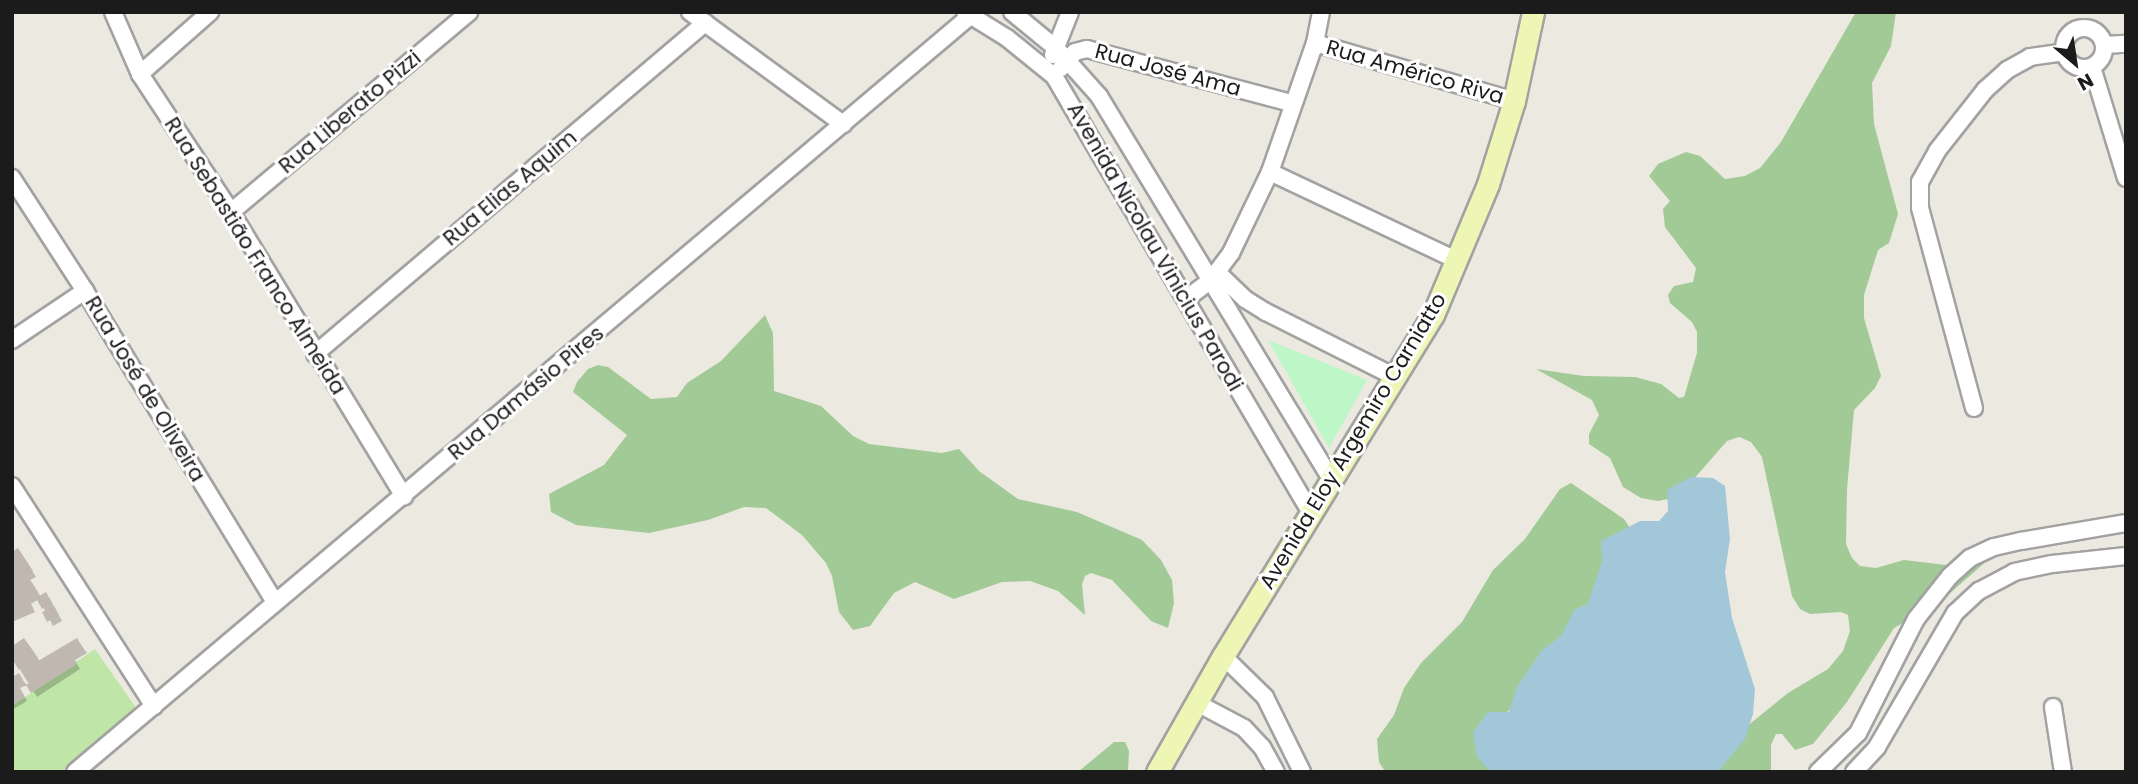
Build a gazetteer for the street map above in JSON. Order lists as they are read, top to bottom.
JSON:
{
  "streets": {
    "street": [
      "Rua José Ama",
      "Rua Américo Riva",
      "Rua Liberato Pizzi",
      "Rua Elias Aquim",
      "Avenida Nicolau Vinicius Parodi",
      "Rua Sebastião Franco Almeida",
      "Rua José de Oliveira",
      "Rua Damásio Pires",
      "Avenida Eloy Argemiro Carniatto"
    ]
  },
  "crossings": [
    ["Rua José Ama", "Avenida Nicolau Vinicius Parodi"],
    ["Rua Américo Riva", "Avenida Eloy Argemiro Carniatto"],
    ["Rua Liberato Pizzi", "Rua Sebastião Franco Almeida"],
    ["Rua Elias Aquim", "Rua Sebastião Franco Almeida"],
    ["Avenida Nicolau Vinicius Parodi", "Rua Damásio Pires"],
    ["Avenida Nicolau Vinicius Parodi", "Avenida Eloy Argemiro Carniatto"],
    ["Rua Sebastião Franco Almeida", "Rua Damásio Pires"],
    ["Rua José de Oliveira", "Rua Damásio Pires"]
  ],
  "north": "bottom right"
}
